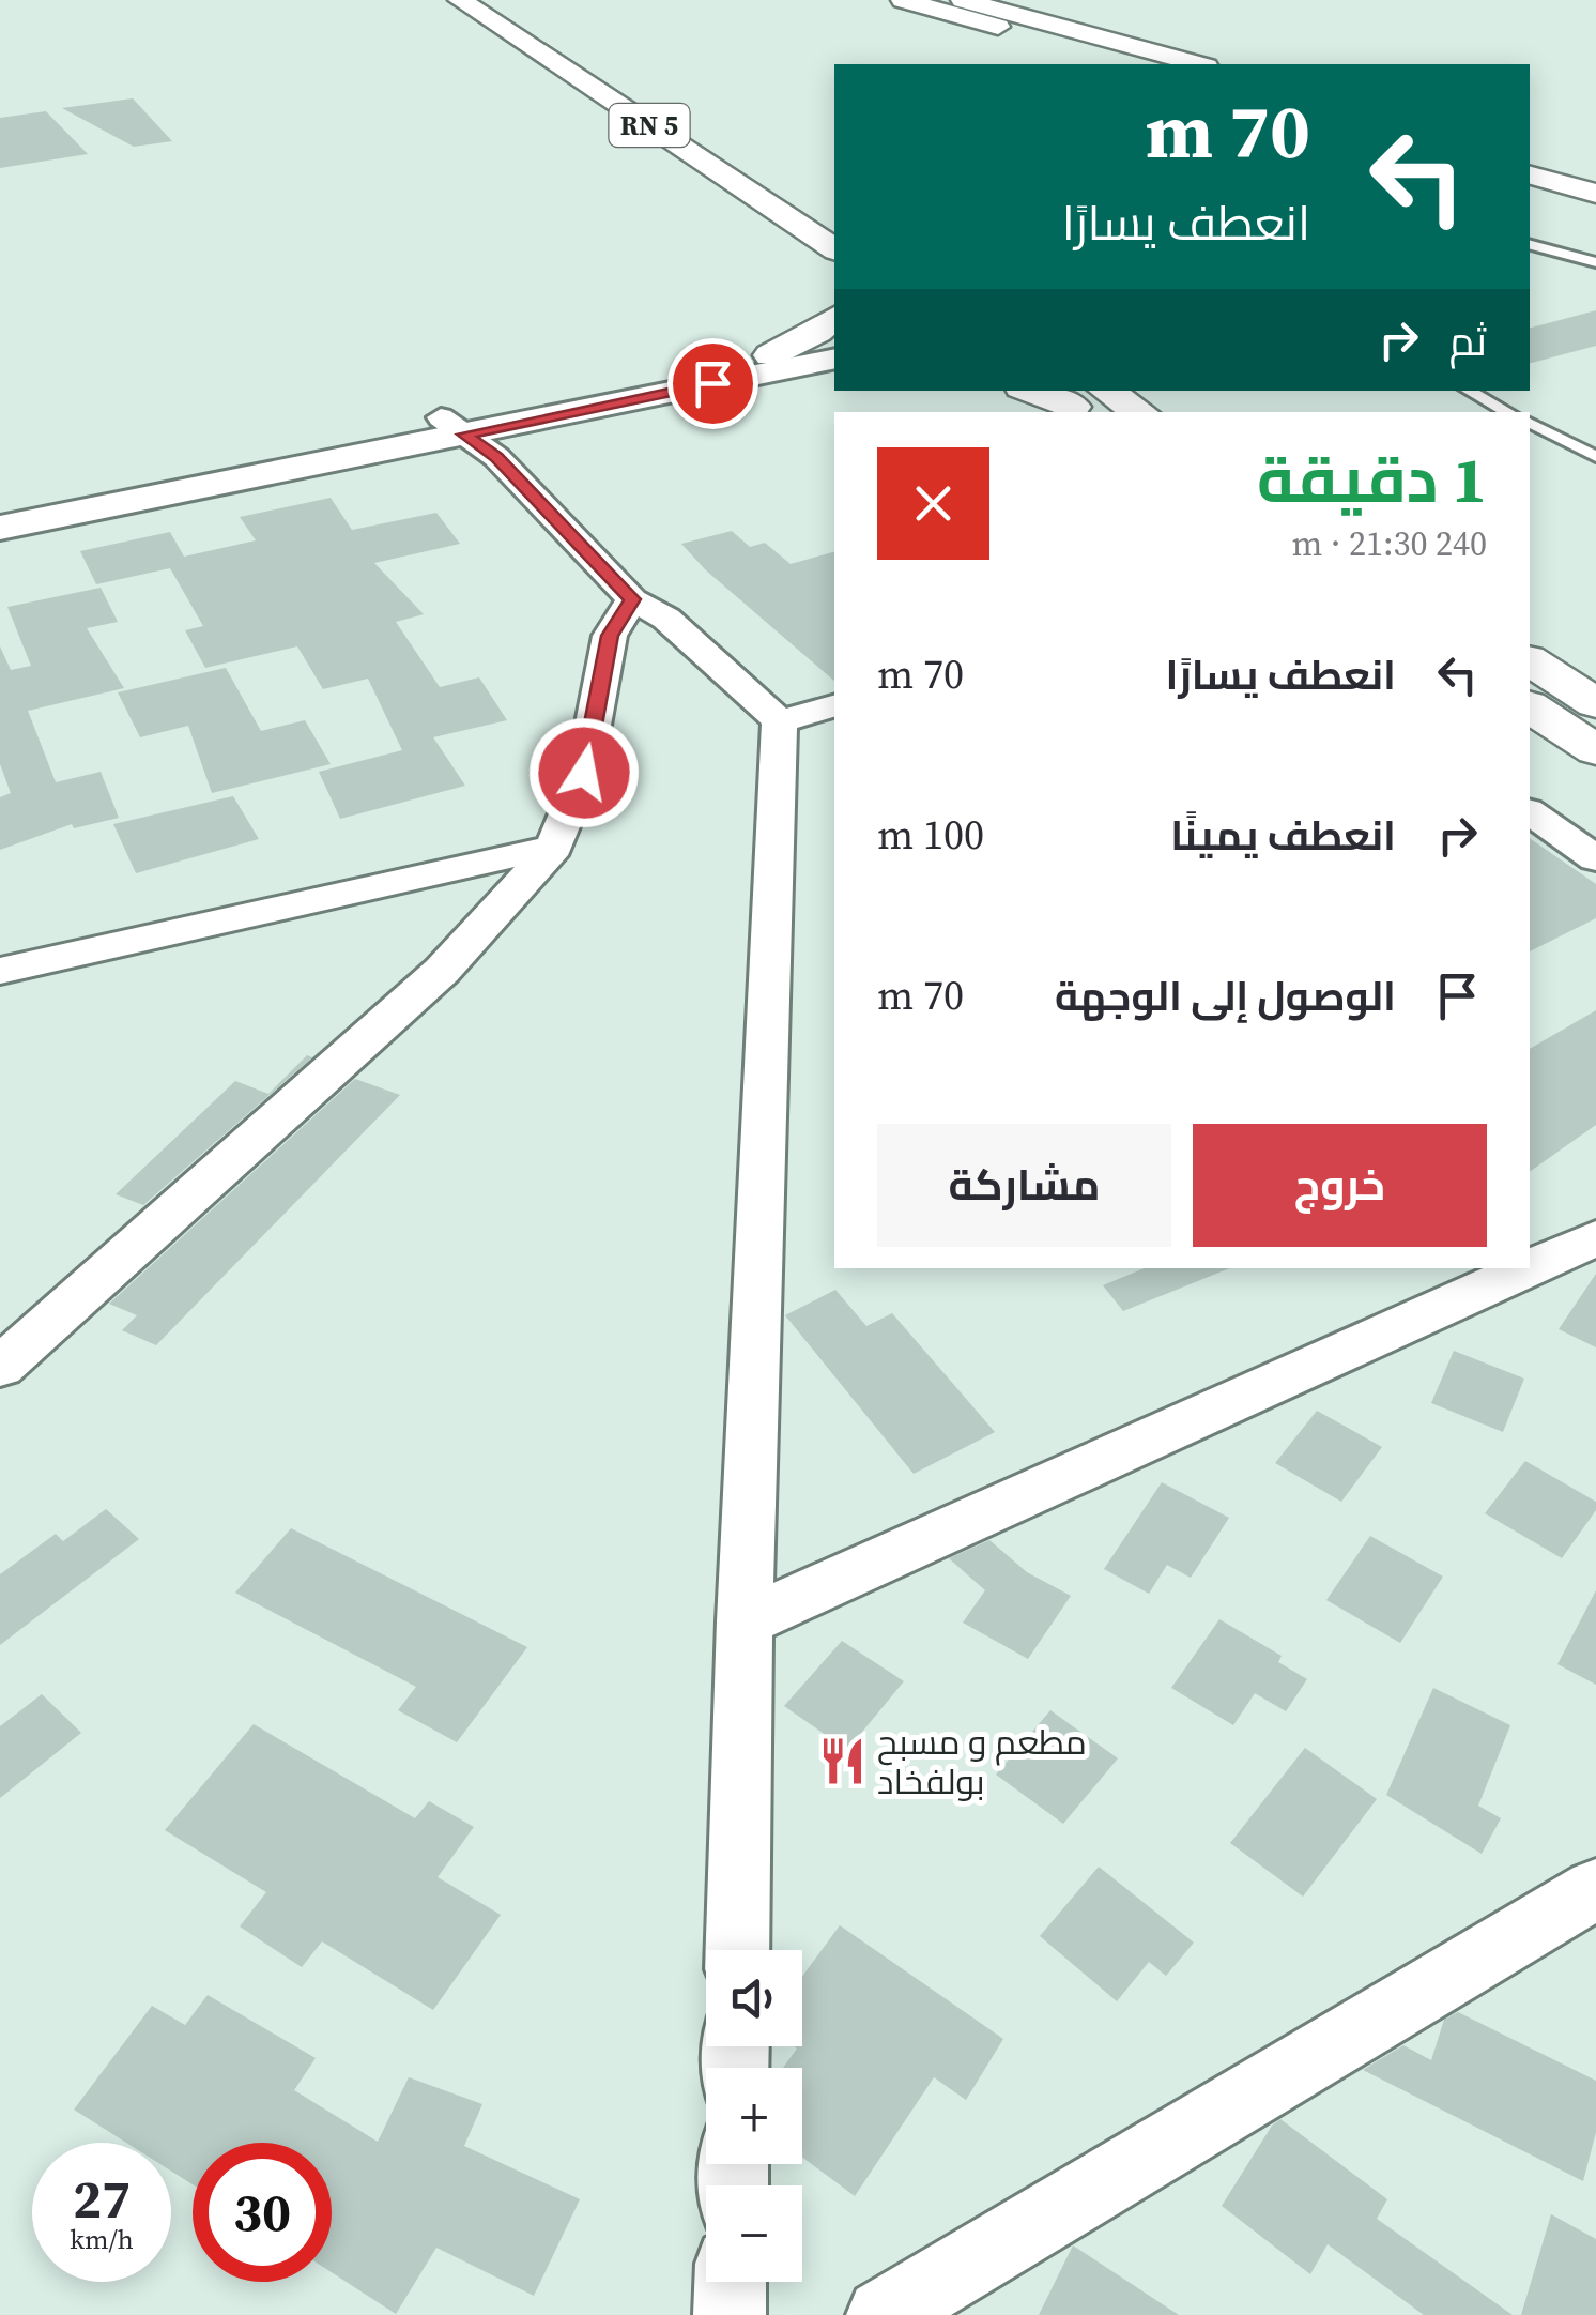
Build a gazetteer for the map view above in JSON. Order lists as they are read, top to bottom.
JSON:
{
  "streets": {
    "highway": ["RN 5"]
  },
  "places": {
    "restaurant": ["مطعم و مسبح بولفخاد"]
  },
  "page": {
    "turn": ["70 m", "انعطف يسارًا"],
    "then": "ثم",
    "heading": ["1 دقيقة", "240 m · 21:30"],
    "list": [
      {
        "name": "انعطف يسارًا",
        "value": "70 m"
      },
      {
        "name": "انعطف يمينًا",
        "value": "100 m"
      },
      {
        "name": "الوصول إلى الوجهة",
        "value": "70 m"
      }
    ],
    "buttons": ["خروج", "مشاركة"],
    "map_buttons": ["+", "−"],
    "speed": "27 km/h",
    "limit": "30"
  }
}
